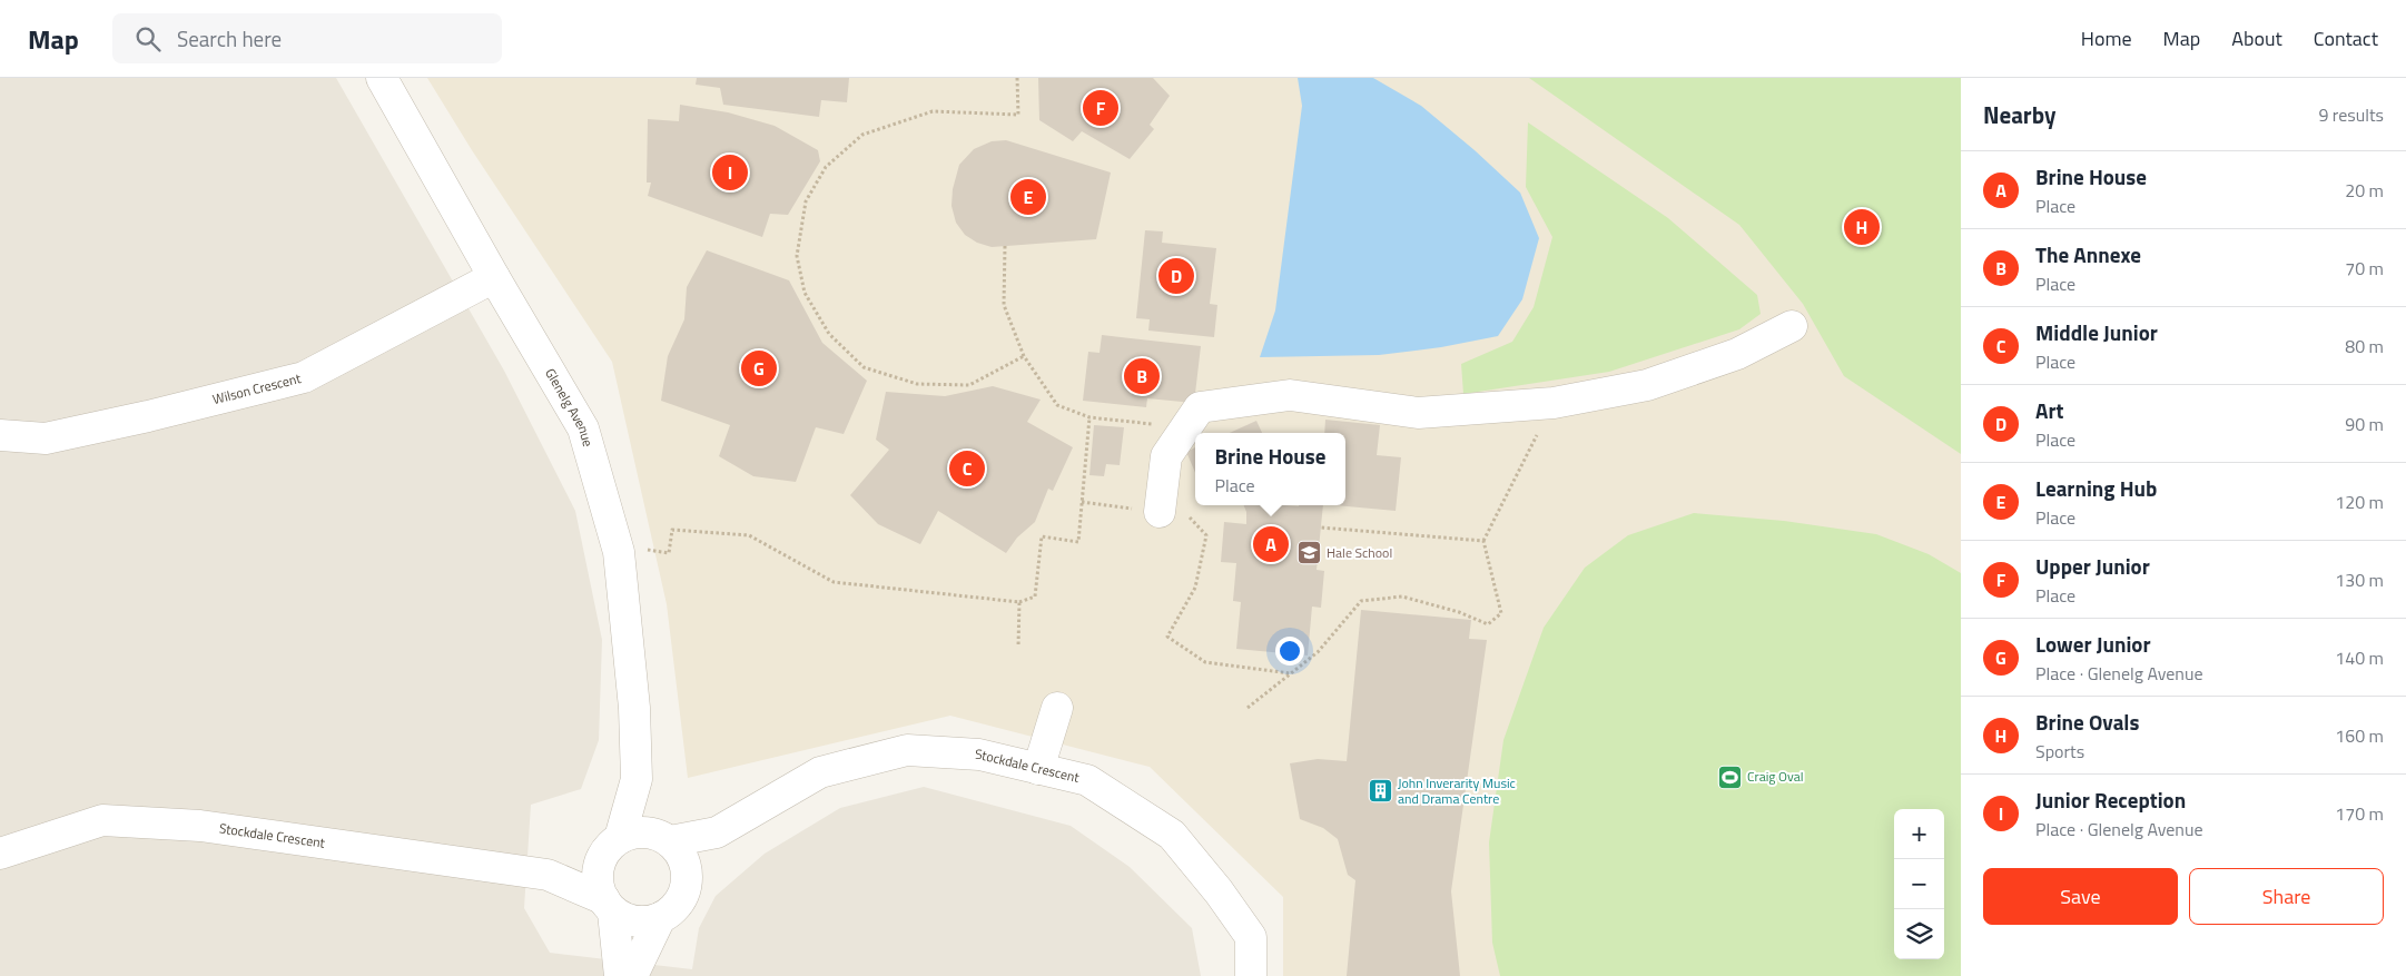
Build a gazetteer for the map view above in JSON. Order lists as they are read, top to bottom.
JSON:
{
  "streets": {
    "street": ["Wilson Crescent", "Glenelg Avenue", "Stockdale Crescent"]
  },
  "crossings": [
    ["Wilson Crescent", "Glenelg Avenue"],
    ["Glenelg Avenue", "Stockdale Crescent"]
  ],
  "places": {
    "school or university": ["Hale School"],
    "sports": ["Craig Oval"],
    "building": ["John Inverarity Music and Drama Centre"]
  },
  "page": {
    "header": "Map",
    "search": "Search here",
    "nav": [
      "Home",
      "Map",
      "About",
      "Contact"
    ],
    "heading": ["Nearby", "9 results"],
    "pins": [
      "F",
      "I",
      "E",
      "H",
      "D",
      "G",
      "B",
      "C",
      "A"
    ],
    "list": [
      {
        "mark": "A",
        "name": "Brine House",
        "note": "Place",
        "value": "20 m"
      },
      {
        "mark": "B",
        "name": "The Annexe",
        "note": "Place",
        "value": "70 m"
      },
      {
        "mark": "C",
        "name": "Middle Junior",
        "note": "Place",
        "value": "80 m"
      },
      {
        "mark": "D",
        "name": "Art",
        "note": "Place",
        "value": "90 m"
      },
      {
        "mark": "E",
        "name": "Learning Hub",
        "note": "Place",
        "value": "120 m"
      },
      {
        "mark": "F",
        "name": "Upper Junior",
        "note": "Place",
        "value": "130 m"
      },
      {
        "mark": "G",
        "name": "Lower Junior",
        "note": "Place · Glenelg Avenue",
        "value": "140 m"
      },
      {
        "mark": "H",
        "name": "Brine Ovals",
        "note": "Sports",
        "value": "160 m"
      },
      {
        "mark": "I",
        "name": "Junior Reception",
        "note": "Place · Glenelg Avenue",
        "value": "170 m"
      }
    ],
    "popup": ["Brine House", "Place"],
    "map_buttons": ["+", "−"],
    "buttons": ["Save", "Share"]
  }
}
